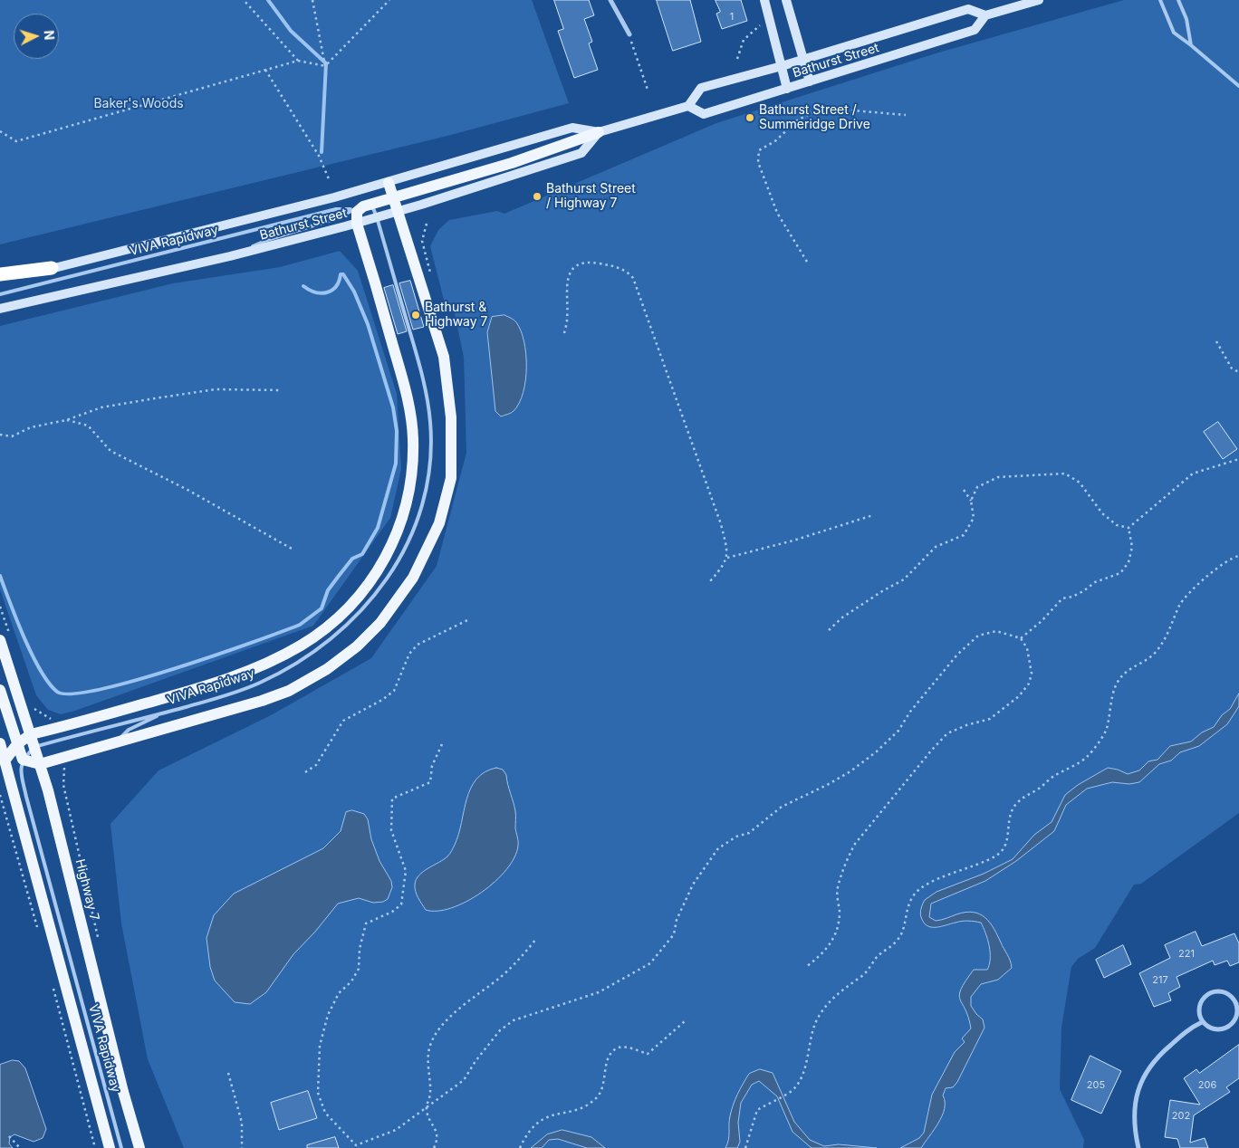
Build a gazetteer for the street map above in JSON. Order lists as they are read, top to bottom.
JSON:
{
  "streets": {
    "main road": ["Bathurst Street", "Highway 7"],
    "lane": ["VIVA Rapidway"]
  },
  "crossings": [
    ["Bathurst Street", "VIVA Rapidway"],
    ["VIVA Rapidway", "Highway 7"]
  ],
  "parks": ["Baker's Woods"],
  "places": ["Bathurst Street / Summeridge Drive", "Bathurst Street / Highway 7", "Bathurst & Highway 7"],
  "house_numbers": [
    "1",
    "221",
    "217",
    "205",
    "206",
    "202"
  ],
  "north": "right"
}
